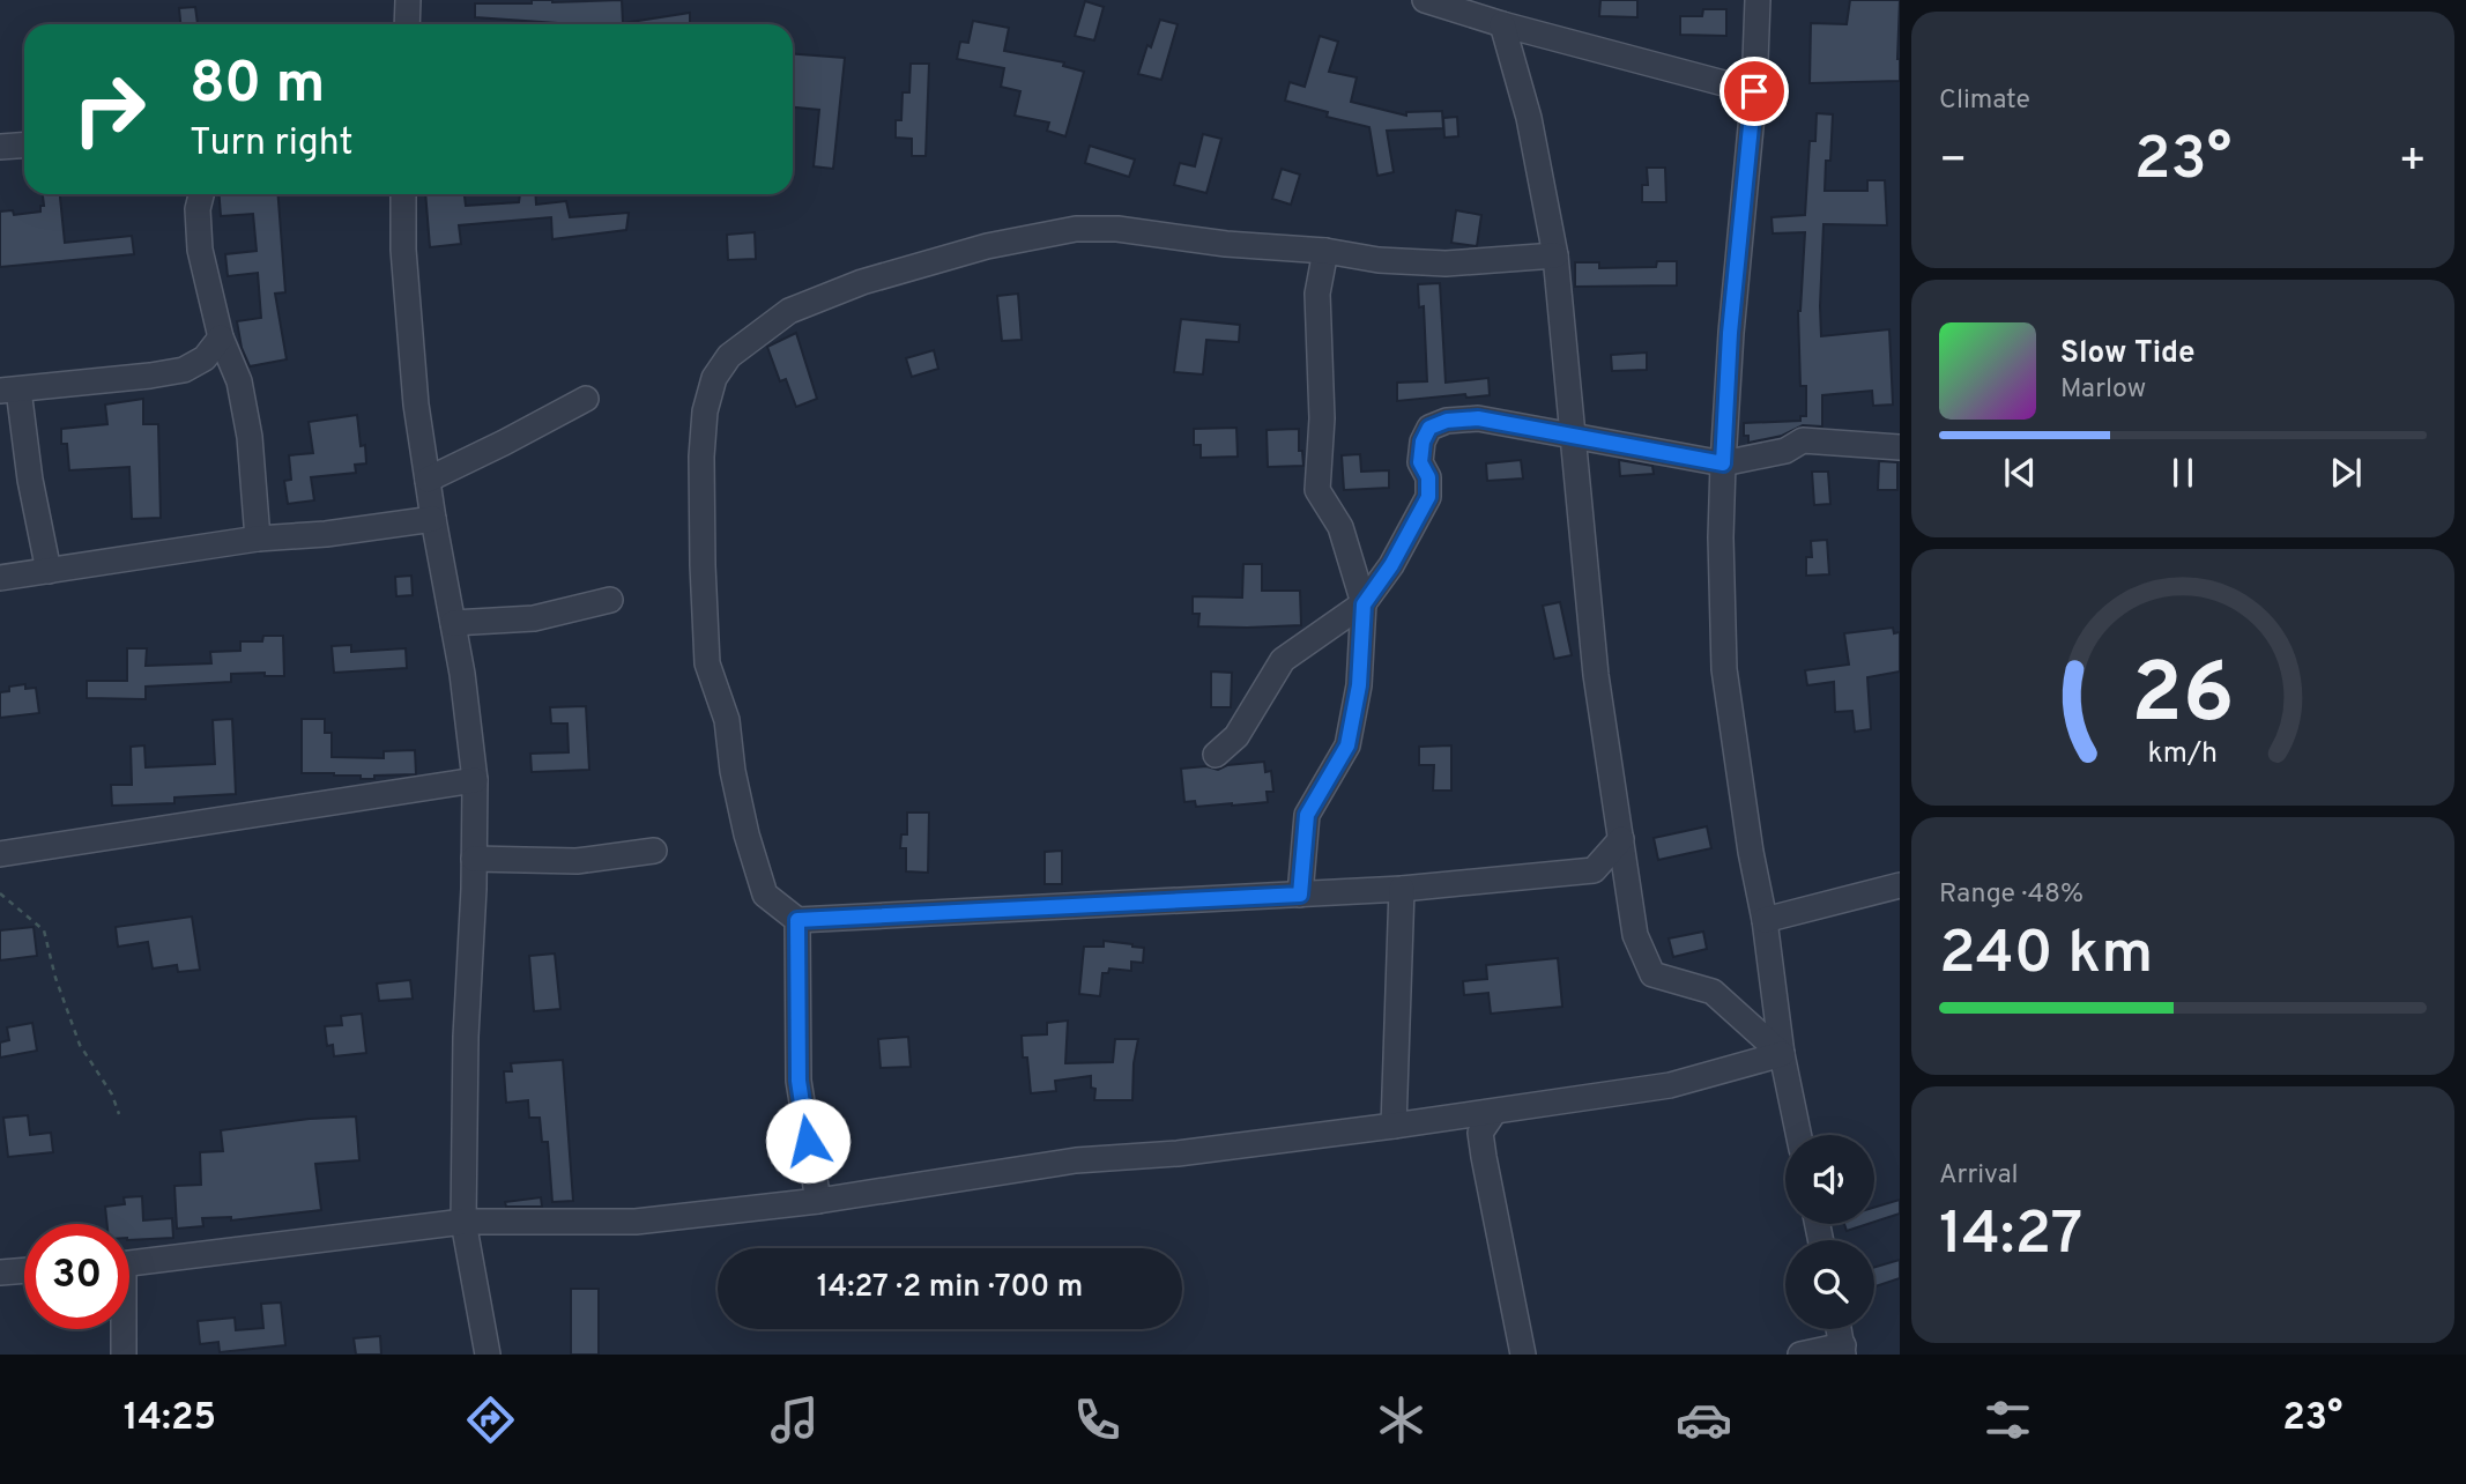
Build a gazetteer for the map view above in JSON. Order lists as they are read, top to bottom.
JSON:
{
  "page": {
    "tile": [
      "Climate",
      ["Range · 48%", "240 km"],
      ["Arrival", "14:27"]
    ],
    "turn": ["80 m", "Turn right"],
    "heat": ["−", "23°", "+"],
    "song": ["Slow Tide", "Marlow"],
    "limit": "30",
    "trip": "14:27 · 2 min · 700 m",
    "tabs": ["14:25", "23°"],
    "gauge": ["26", "km/h"]
  }
}
